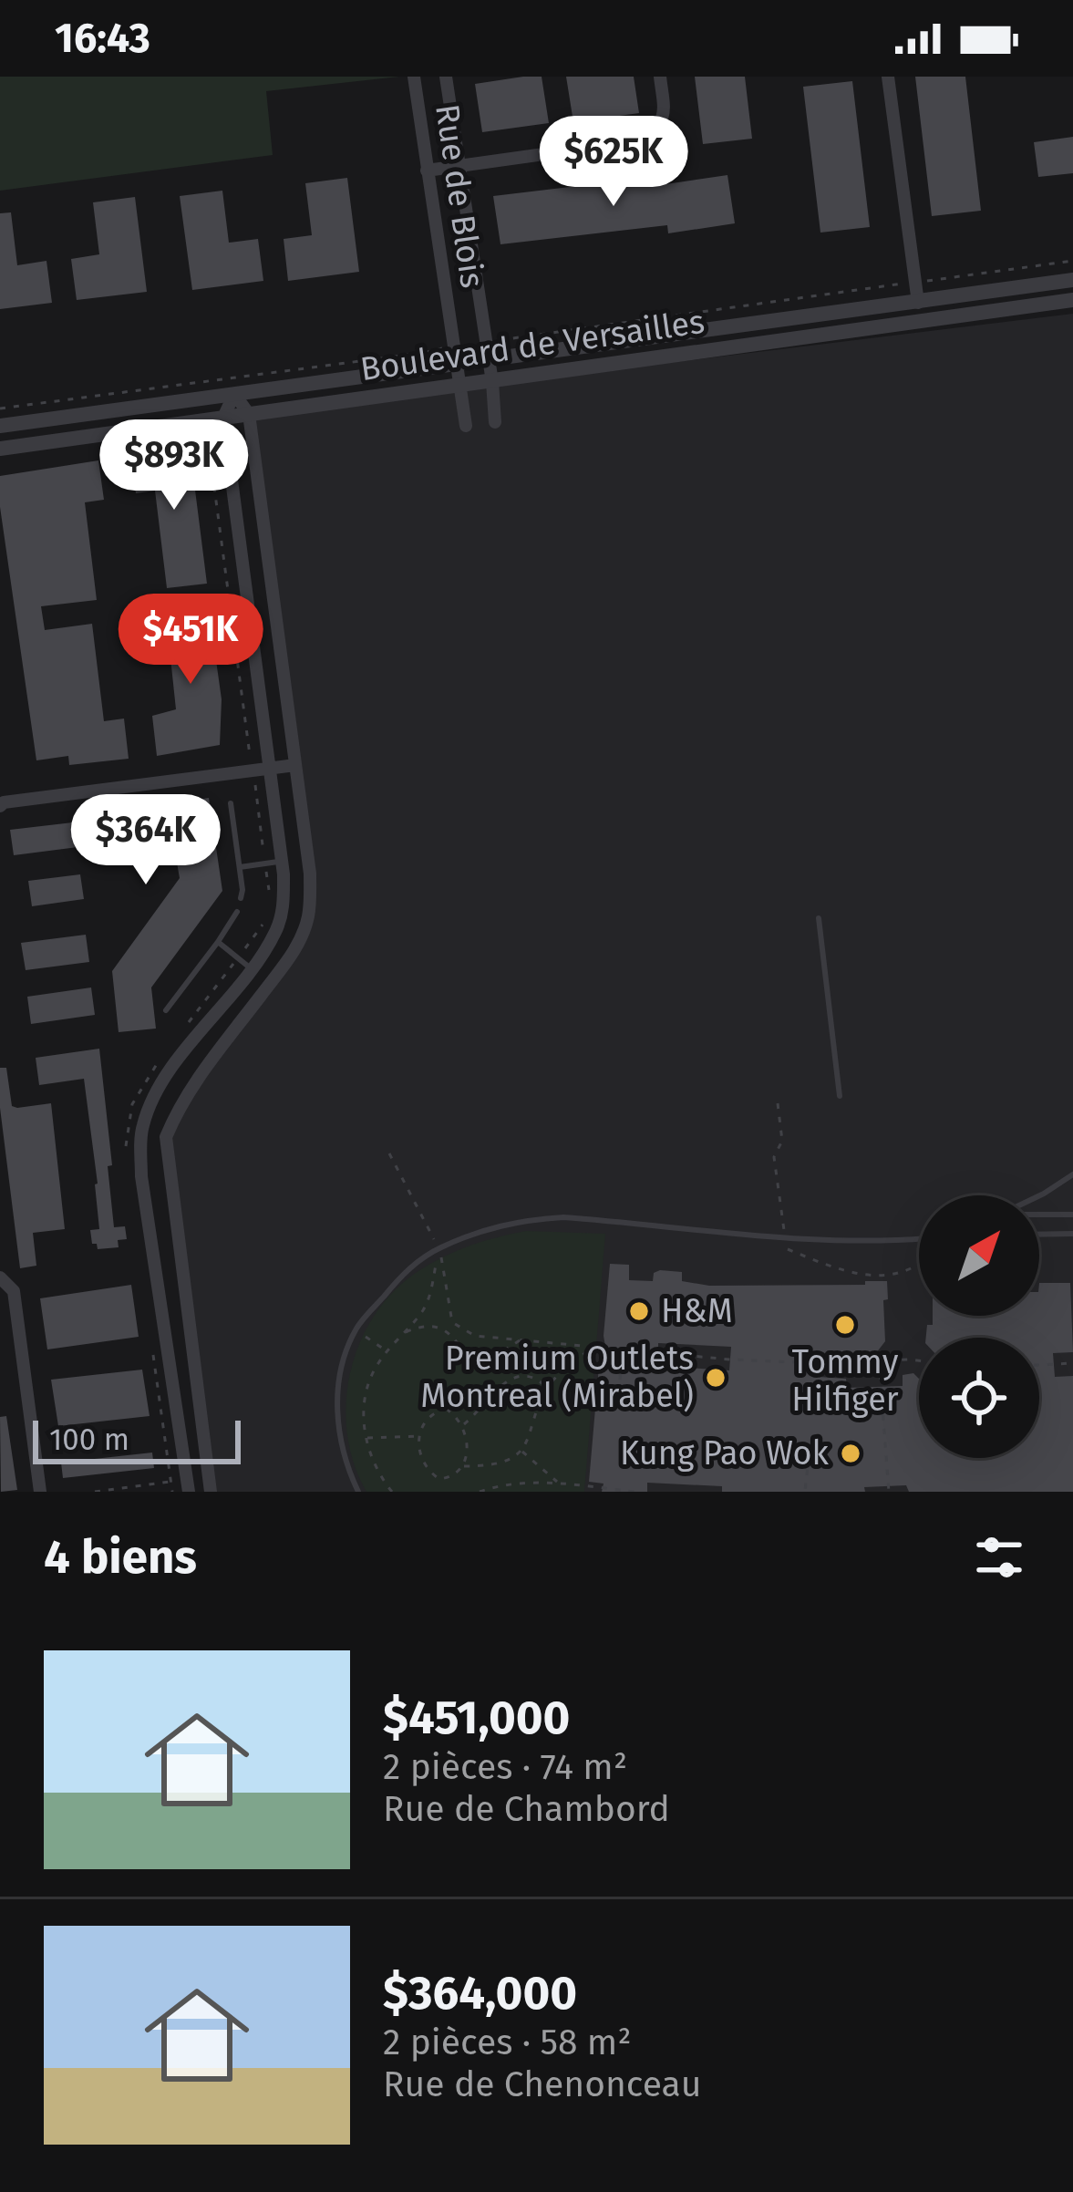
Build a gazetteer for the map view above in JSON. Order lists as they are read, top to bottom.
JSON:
{
  "streets": {
    "street": ["Rue de Blois", "Boulevard de Versailles"]
  },
  "crossings": [
    ["Rue de Blois", "Boulevard de Versailles"]
  ],
  "places": [
    "H&M",
    "Tommy Hilfiger",
    "Premium Outlets Montreal (Mirabel)",
    "Kung Pao Wok"
  ],
  "scale_bar": "100 m",
  "north": "top right",
  "page": {
    "status": "16:43",
    "price": [
      "$625K",
      "$893K",
      "$451K",
      "$364K"
    ],
    "scale": "100 m",
    "heading": "4 biens",
    "list": [
      {
        "name": "$451,000",
        "note": "2 pièces · 74 m² · Rue de Chambord"
      },
      {
        "name": "$364,000",
        "note": "2 pièces · 58 m² · Rue de Chenonceau"
      }
    ]
  }
}
